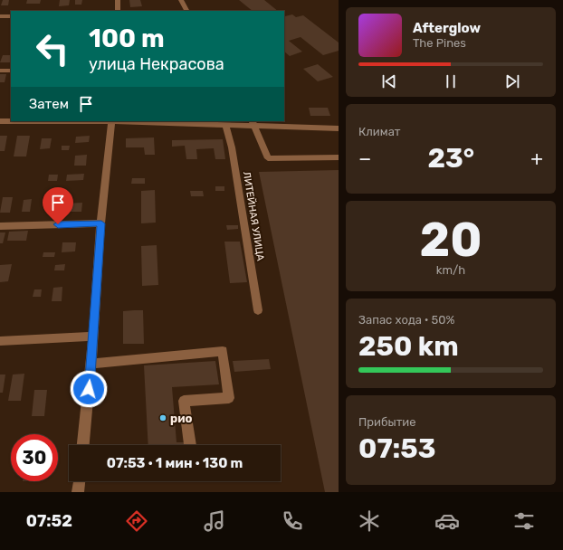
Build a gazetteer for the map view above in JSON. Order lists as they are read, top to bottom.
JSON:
{
  "streets": {
    "street": ["ЛИТЕЙНАЯ УЛИЦА"]
  },
  "places": ["рио"],
  "page": {
    "turn": ["100 m", "улица Некрасова"],
    "song": ["Afterglow", "The Pines"],
    "then": "Затем",
    "tile": [
      "Климат",
      ["20", "km/h"],
      ["Запас хода · 50%", "250 km"],
      ["Прибытие", "07:53"]
    ],
    "heat": ["−", "23°", "+"],
    "limit": "30",
    "trip": "07:53 · 1 мин · 130 m",
    "tabs": "07:52"
  }
}
